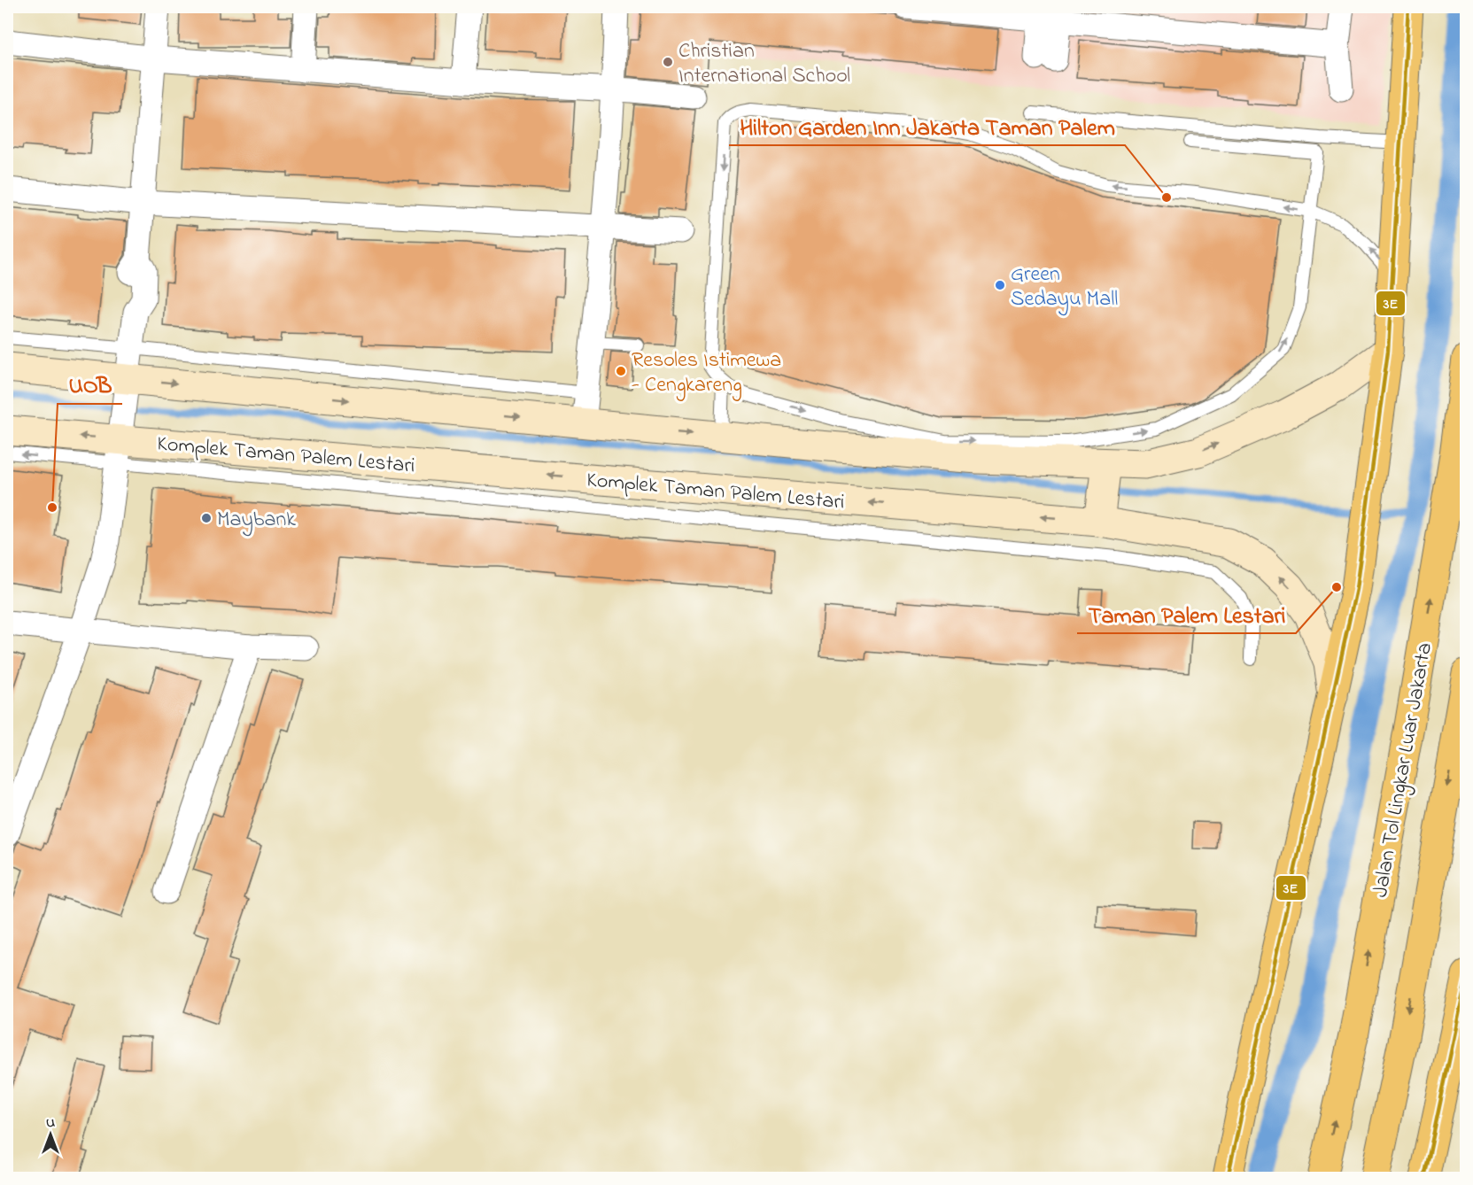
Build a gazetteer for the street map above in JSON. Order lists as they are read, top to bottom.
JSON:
{
  "streets": {
    "main road": ["Jalan Tol Lingkar Luar Jakarta"],
    "street": ["Komplek Taman Palem Lestari"]
  },
  "places": [
    "Christian International School",
    "Hilton Garden Inn Jakarta Taman Palem",
    "Green Sedayu Mall",
    "Resoles Istimewa - Cengkareng",
    "UOB",
    "Maybank",
    "Taman Palem Lestari"
  ],
  "lines": ["transit line 3E"],
  "north": "top"
}
